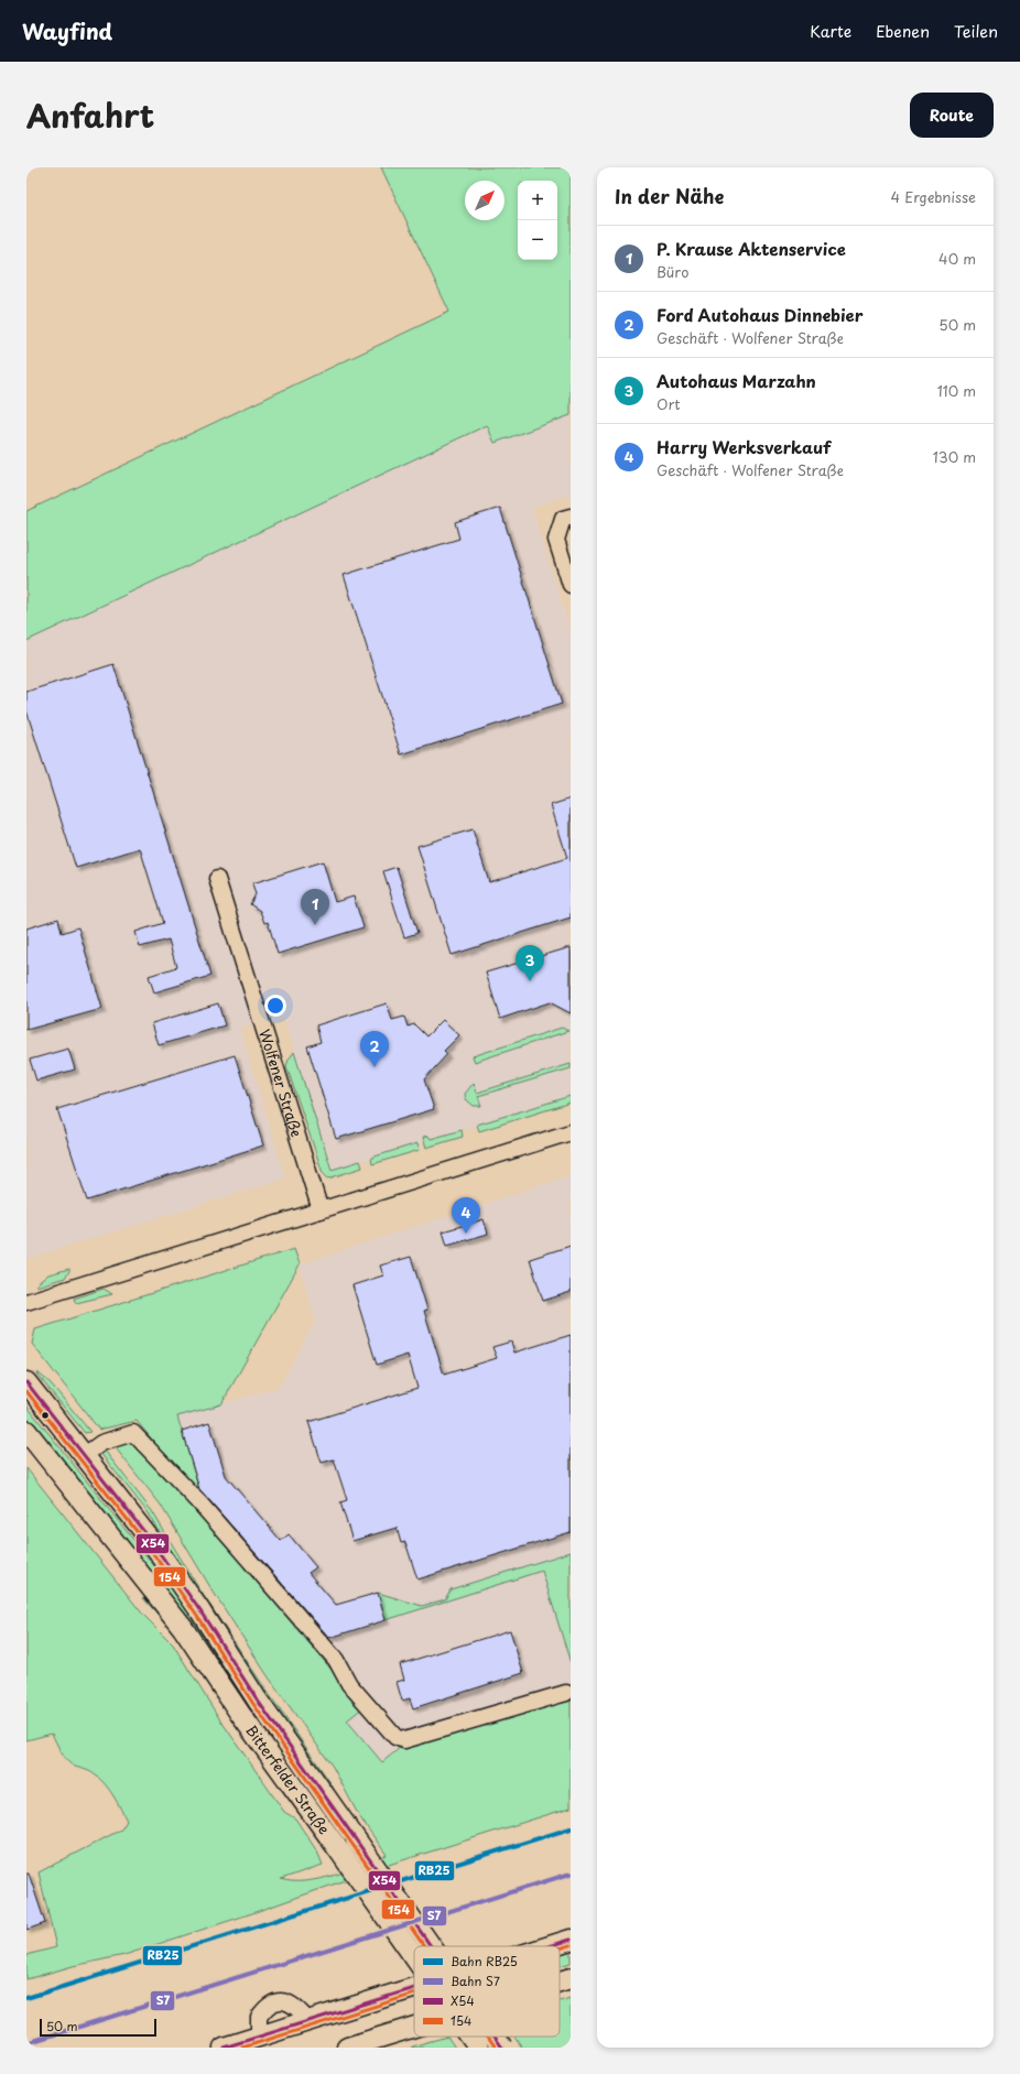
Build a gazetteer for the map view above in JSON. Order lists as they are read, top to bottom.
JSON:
{
  "streets": {
    "main road": ["Bitterfelder Straße"],
    "street": ["Wolfener Straße"]
  },
  "lines": [
    "transit line X54",
    "transit line 154",
    "rail line RB25",
    "rail line S7"
  ],
  "legend": [
    "Bahn RB25",
    "Bahn S7",
    "X54",
    "154"
  ],
  "scale_bar": "50 m",
  "north": "top right",
  "page": {
    "header": "Wayfind",
    "nav": ["Karte", "Ebenen", "Teilen"],
    "title": "Anfahrt",
    "buttons": "Route",
    "heading": ["In der Nähe", "4 Ergebnisse"],
    "map_buttons": ["+", "−"],
    "list": [
      {
        "mark": "1",
        "name": "P. Krause Aktenservice",
        "note": "Büro",
        "value": "40 m"
      },
      {
        "mark": "2",
        "name": "Ford Autohaus Dinnebier",
        "note": "Geschäft · Wolfener Straße",
        "value": "50 m"
      },
      {
        "mark": "3",
        "name": "Autohaus Marzahn",
        "note": "Ort",
        "value": "110 m"
      },
      {
        "mark": "4",
        "name": "Harry Werksverkauf",
        "note": "Geschäft · Wolfener Straße",
        "value": "130 m"
      }
    ],
    "pins": [
      "1",
      "3",
      "2",
      "4"
    ],
    "scale": "50 m"
  }
}
